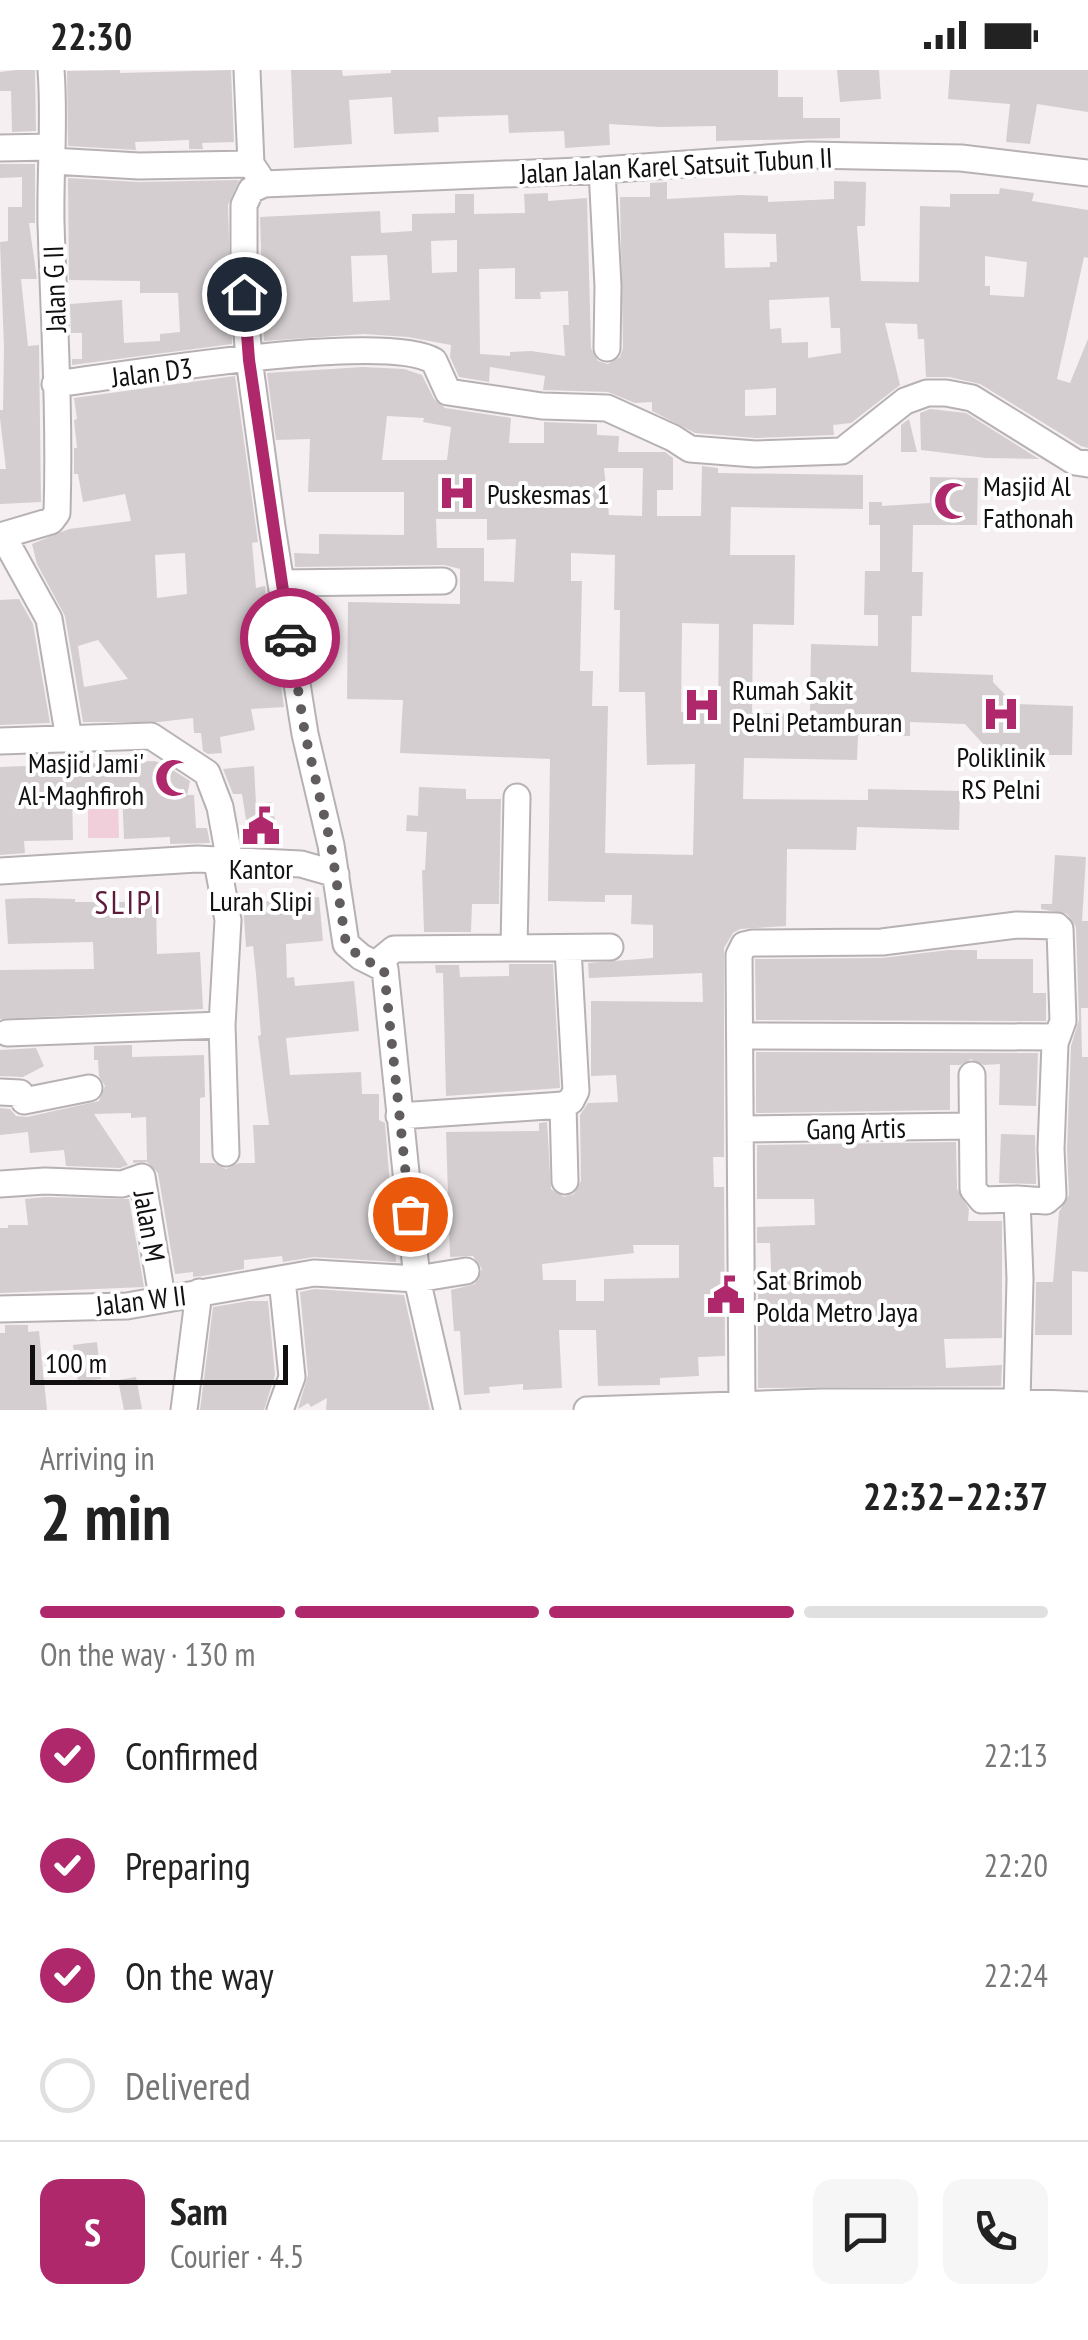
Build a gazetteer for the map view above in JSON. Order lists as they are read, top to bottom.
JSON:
{
  "streets": {
    "street": [
      "Jalan Jalan Karel Satsuit Tubun II",
      "Jalan G II",
      "Jalan D3",
      "Gang Artis",
      "Jalan M",
      "Jalan W II"
    ]
  },
  "crossings": [
    ["Jalan Jalan Karel Satsuit Tubun II", "Jalan G II"],
    ["Jalan G II", "Jalan D3"],
    ["Jalan M", "Jalan W II"]
  ],
  "districts": ["SLIPI"],
  "places": {
    "hospital": ["Puskesmas 1", "Rumah Sakit Pelni Petamburan", "Poliklinik RS Pelni"],
    "mosque": ["Masjid Al Fathonah", "Masjid Jami' Al-Maghfiroh"],
    "public building": ["Kantor Lurah Slipi", "Sat Brimob Polda Metro Jaya"]
  },
  "scale_bar": "100 m",
  "page": {
    "status": "22:30",
    "scale": "100 m",
    "heading": ["2 min", "Arriving in", "22:32–22:37"],
    "panel": ["Sam", "Courier · 4.5"],
    "bar": "On the way · 130 m",
    "list": [
      ["Confirmed", "22:13"],
      ["Preparing", "22:20"],
      ["On the way", "22:24"],
      "Delivered"
    ],
    "round": "S"
  }
}
